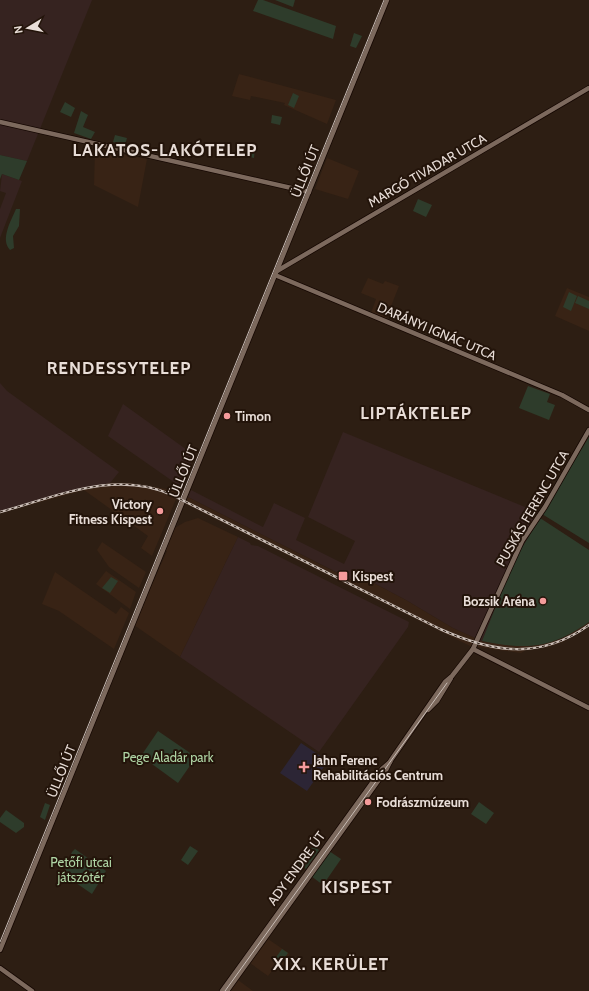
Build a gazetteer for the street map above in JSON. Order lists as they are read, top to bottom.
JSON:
{
  "streets": {
    "street": [
      "MARGÓ TIVADAR UTCA",
      "ÜLLŐI ÚT",
      "DARÁNYI IGNÁC UTCA",
      "PUSKÁS FERENC UTCA",
      "ADY ENDRE ÚT"
    ]
  },
  "crossings": [
    ["MARGÓ TIVADAR UTCA", "ÜLLŐI ÚT"],
    ["MARGÓ TIVADAR UTCA", "DARÁNYI IGNÁC UTCA"],
    ["ÜLLŐI ÚT", "DARÁNYI IGNÁC UTCA"],
    ["PUSKÁS FERENC UTCA", "ADY ENDRE ÚT"]
  ],
  "districts": [
    "LAKATOS-LAKÓTELEP",
    "RENDESSYTELEP",
    "LIPTÁKTELEP",
    "KISPEST",
    "XIX. KERÜLET"
  ],
  "parks": ["Pege Aladár park", "Petőfi utcai játszótér"],
  "places": {
    "other": [
      "Timon",
      "Victory Fitness Kispest",
      "Bozsik Aréna",
      "Fodrászmúzeum"
    ],
    "transit": ["Kispest"],
    "health": ["Jahn Ferenc Rehabilitációs Centrum"]
  },
  "north": "left"
}
